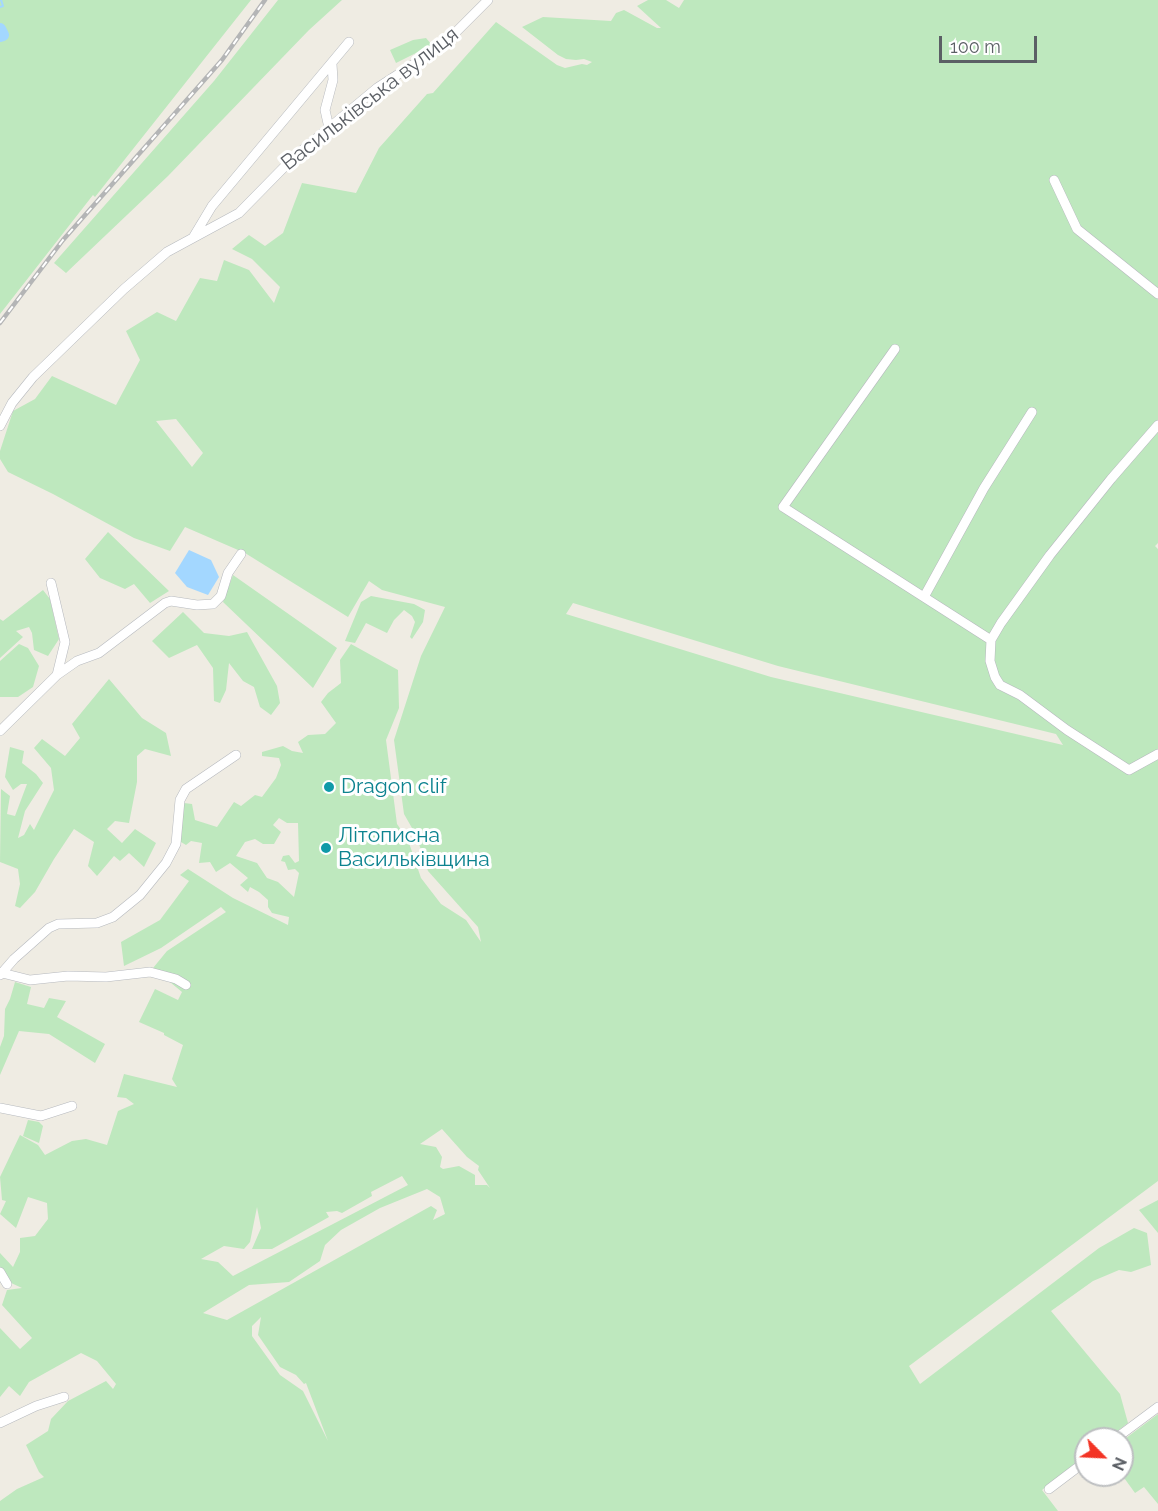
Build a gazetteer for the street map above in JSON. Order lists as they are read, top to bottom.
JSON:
{
  "streets": {
    "street": ["Васильківська вулиця"]
  },
  "places": ["Dragon clif", "Літописна Васильківщина"],
  "scale_bar": "100 m",
  "north": "bottom right"
}
